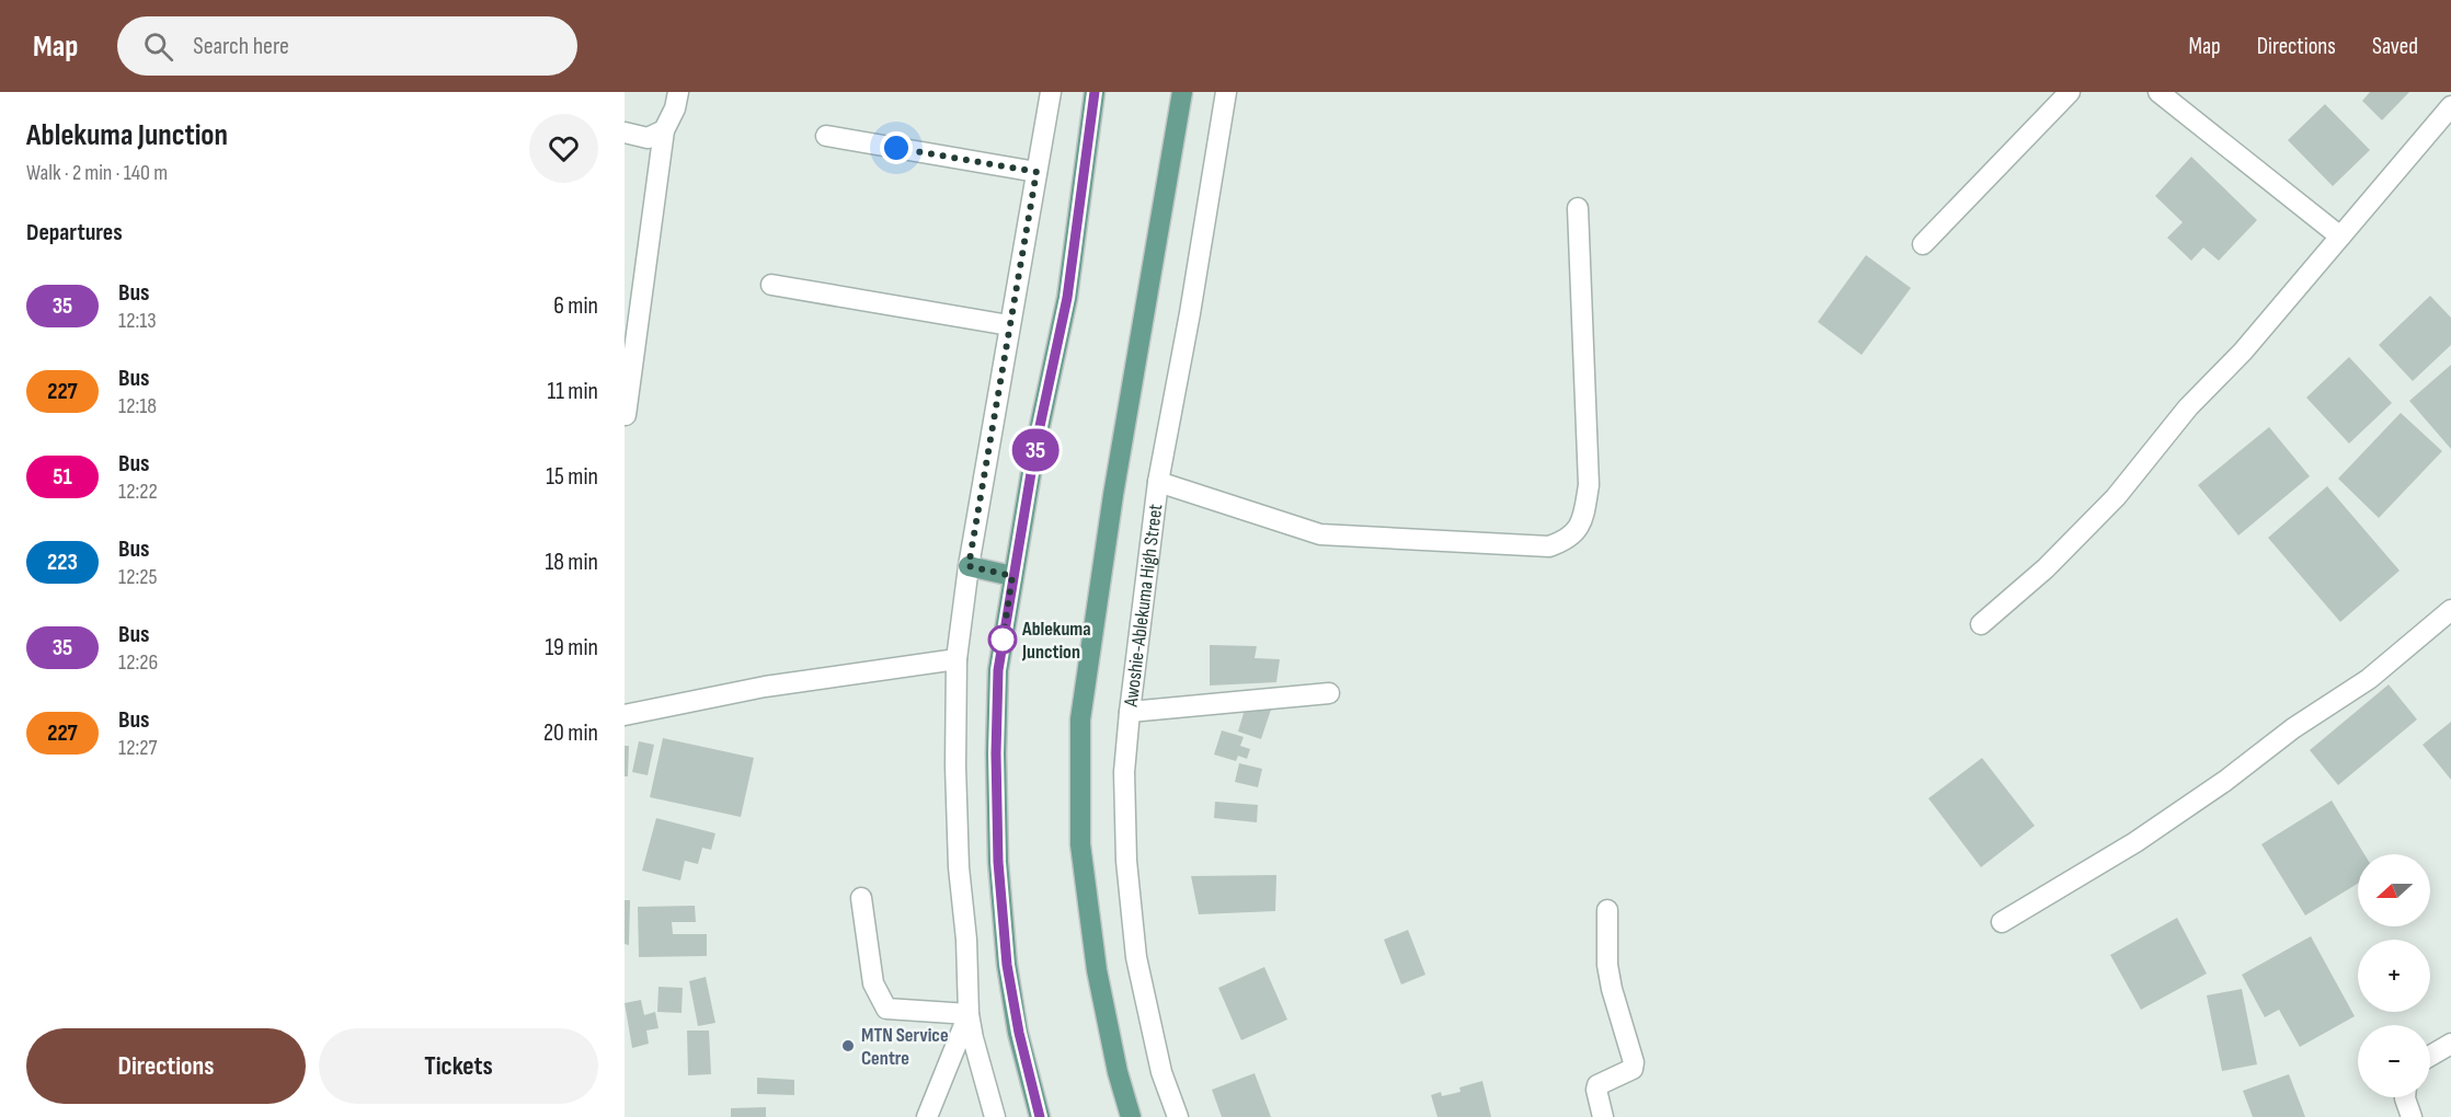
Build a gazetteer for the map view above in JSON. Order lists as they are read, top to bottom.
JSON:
{
  "streets": {
    "street": ["Awoshie-Ablekuma High Street"]
  },
  "places": ["Ablekuma Junction", "MTN Service Centre"],
  "lines": ["bus line 35"],
  "north": "left",
  "page": {
    "header": "Map",
    "search": "Search here",
    "nav": ["Map", "Directions", "Saved"],
    "heading": [
      ["Ablekuma Junction", "Walk · 2 min · 140 m"],
      "Departures"
    ],
    "on_map": "35",
    "list": [
      {
        "mark": "35",
        "name": "Bus",
        "note": "12:13",
        "value": "6 min"
      },
      {
        "mark": "227",
        "name": "Bus",
        "note": "12:18",
        "value": "11 min"
      },
      {
        "mark": "51",
        "name": "Bus",
        "note": "12:22",
        "value": "15 min"
      },
      {
        "mark": "223",
        "name": "Bus",
        "note": "12:25",
        "value": "18 min"
      },
      {
        "mark": "35",
        "name": "Bus",
        "note": "12:26",
        "value": "19 min"
      },
      {
        "mark": "227",
        "name": "Bus",
        "note": "12:27",
        "value": "20 min"
      }
    ],
    "map_buttons": ["+", "−"],
    "buttons": ["Directions", "Tickets"]
  }
}
